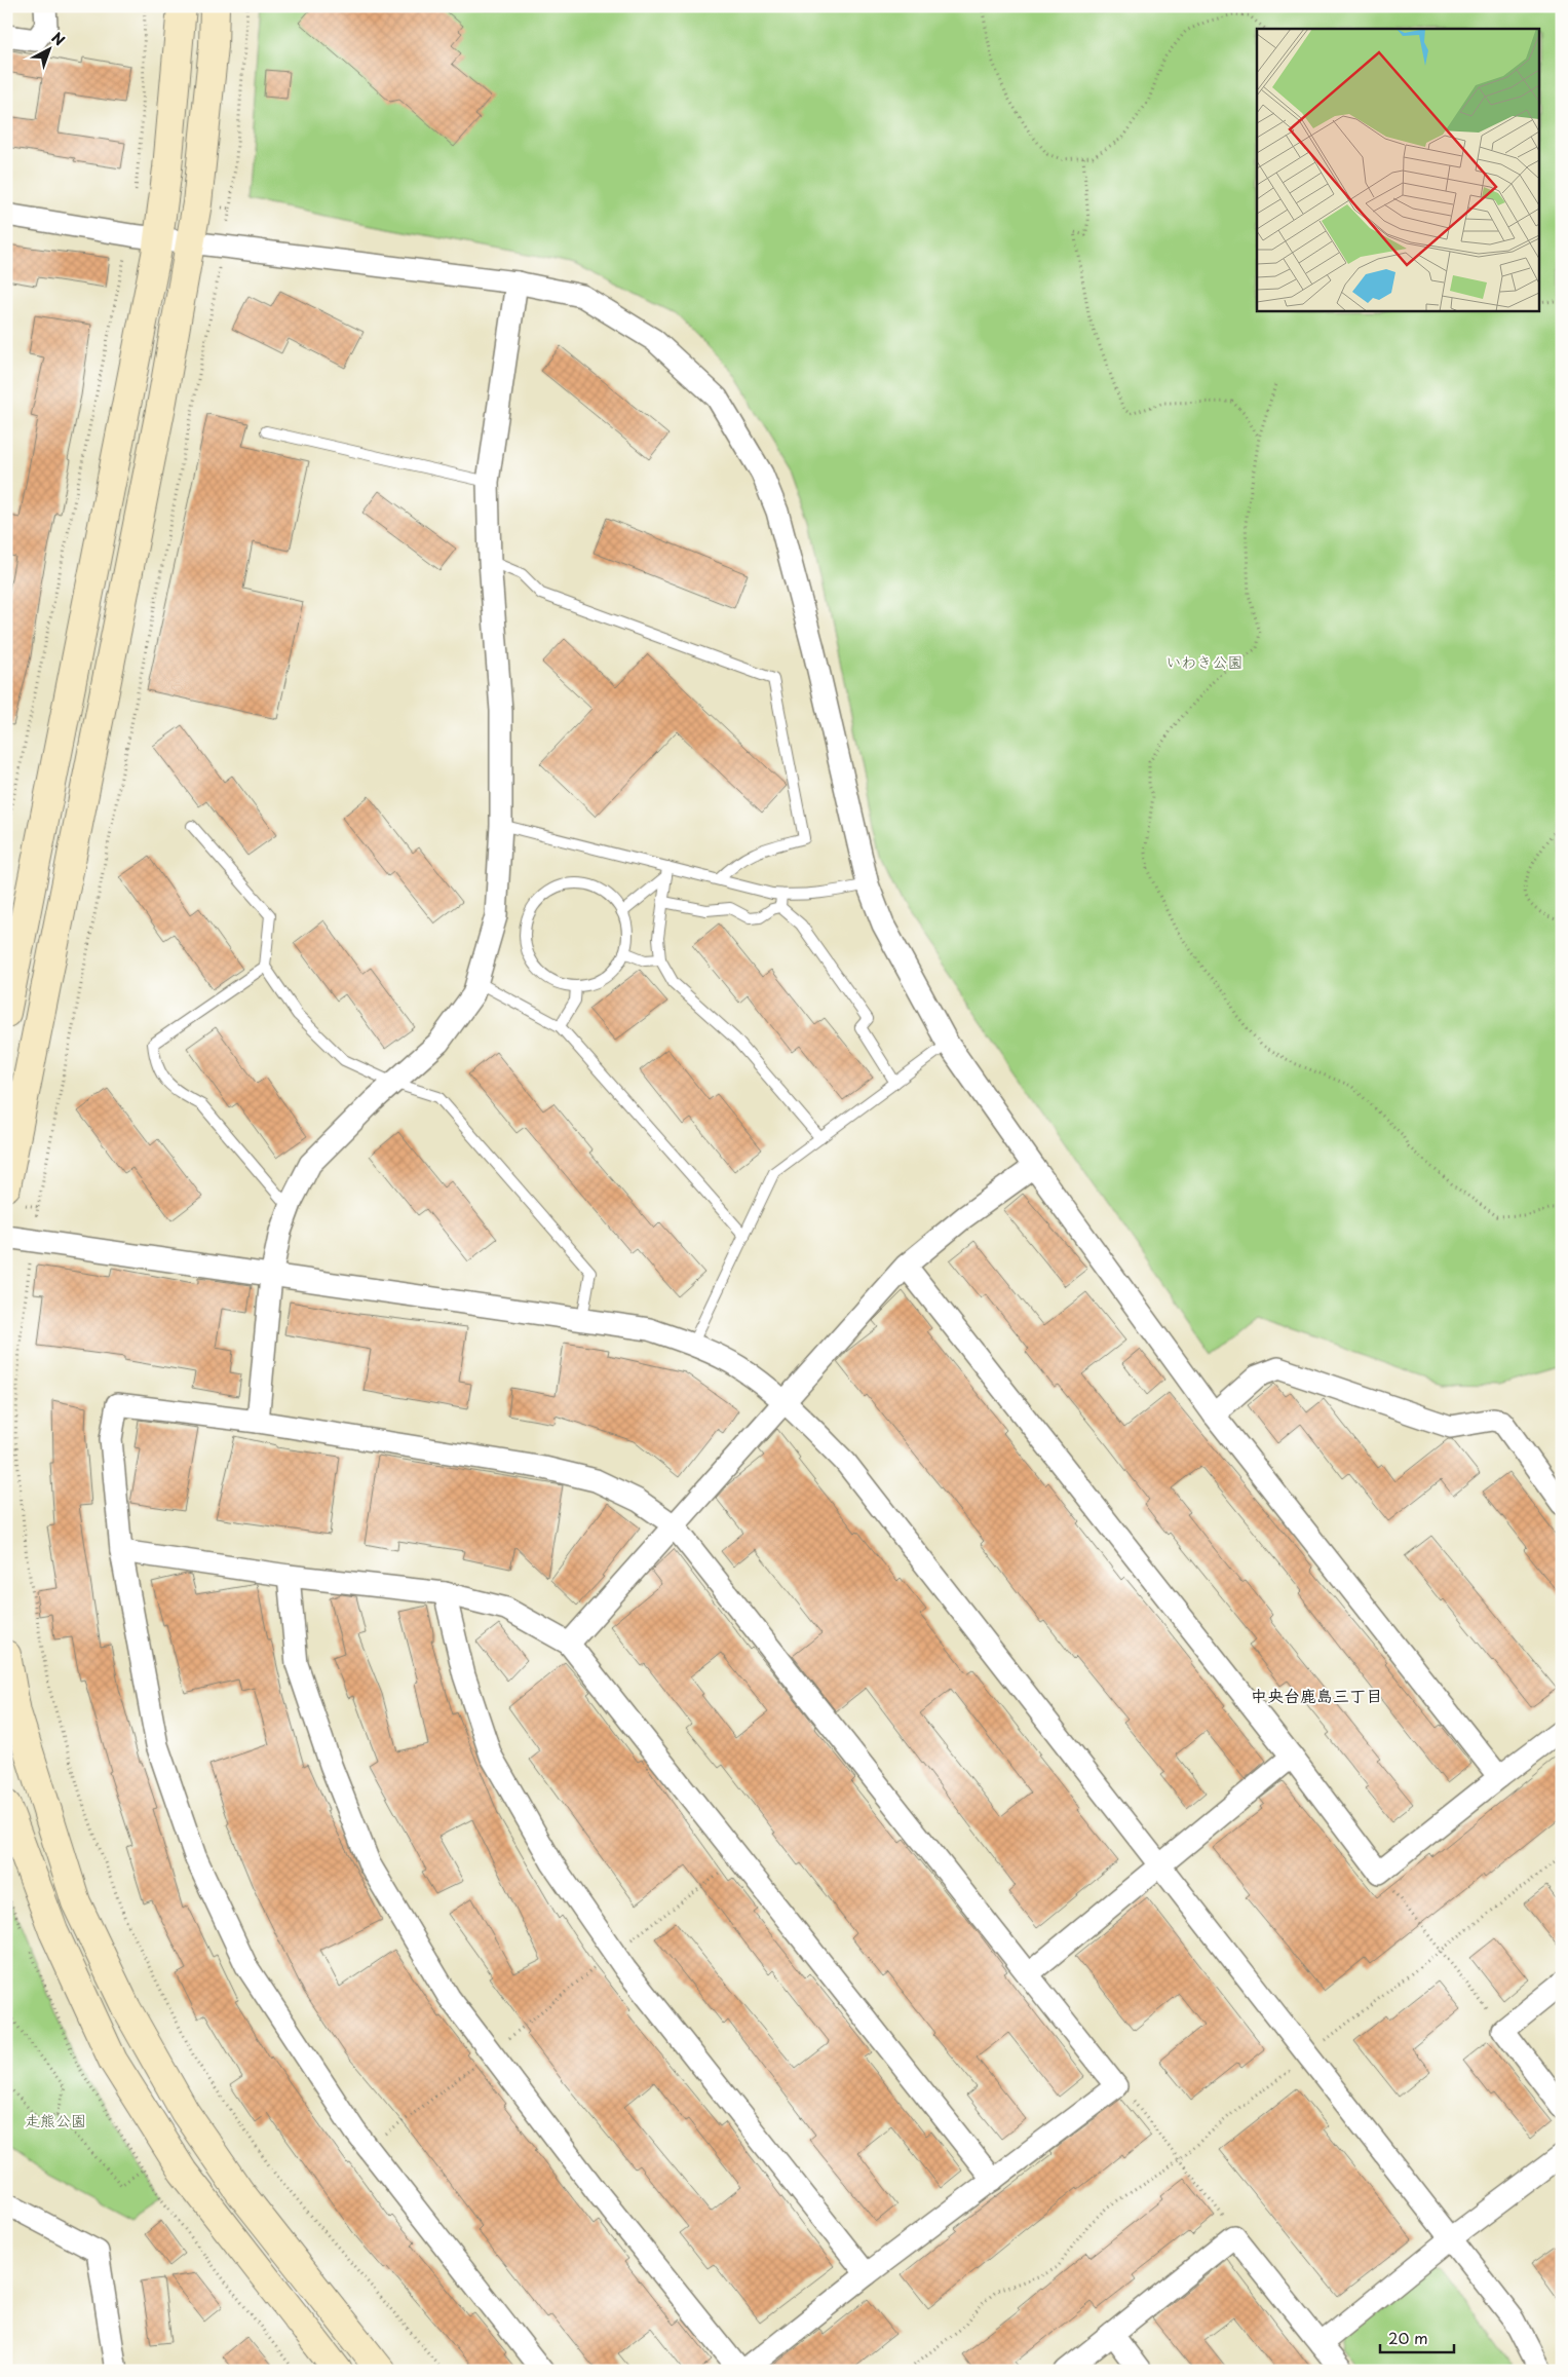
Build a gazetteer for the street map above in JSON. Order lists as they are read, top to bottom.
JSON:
{
  "districts": ["中央台鹿島三丁目"],
  "parks": ["いわき公園", "走熊公園"],
  "scale_bar": "20 m",
  "north": "top right"
}
